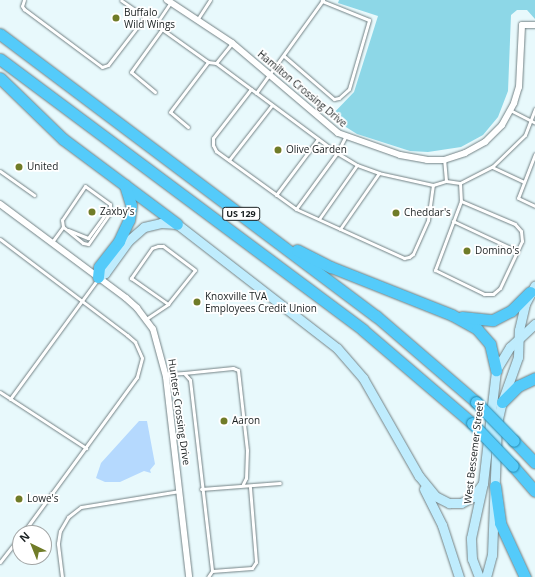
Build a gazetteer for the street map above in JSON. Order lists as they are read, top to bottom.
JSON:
{
  "streets": {
    "highway": ["US 129"],
    "main road": ["West Bessemer Street"],
    "street": ["Hamilton Crossing Drive", "Hunters Crossing Drive"]
  },
  "places": [
    "Buffalo Wild Wings",
    "Olive Garden",
    "United",
    "Zaxby's",
    "Cheddar's",
    "Domino's",
    "Knoxville TVA Employees Credit Union",
    "Aaron",
    "Lowe's"
  ],
  "north": "top left"
}
